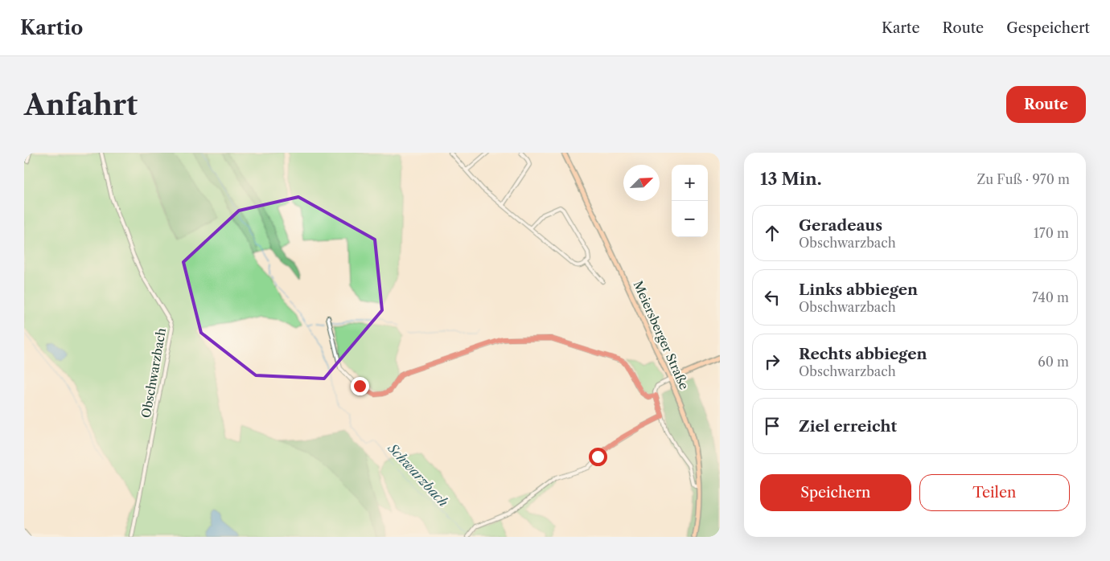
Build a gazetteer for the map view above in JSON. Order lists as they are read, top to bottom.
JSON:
{
  "streets": {
    "main road": ["Meiersberger Straße"],
    "street": ["Obschwarzbach"]
  },
  "water": ["Schwarzbach"],
  "north": "top right",
  "page": {
    "header": "Kartio",
    "nav": ["Karte", "Route", "Gespeichert"],
    "buttons": [
      "Route",
      ["Speichern", "Teilen"]
    ],
    "title": "Anfahrt",
    "heading": ["13 Min.", "Zu Fuß · 970 m"],
    "map_buttons": ["+", "−"],
    "list": [
      ["Geradeaus", "Obschwarzbach", "170 m"],
      ["Links abbiegen", "Obschwarzbach", "740 m"],
      ["Rechts abbiegen", "Obschwarzbach", "60 m"],
      "Ziel erreicht"
    ]
  }
}
